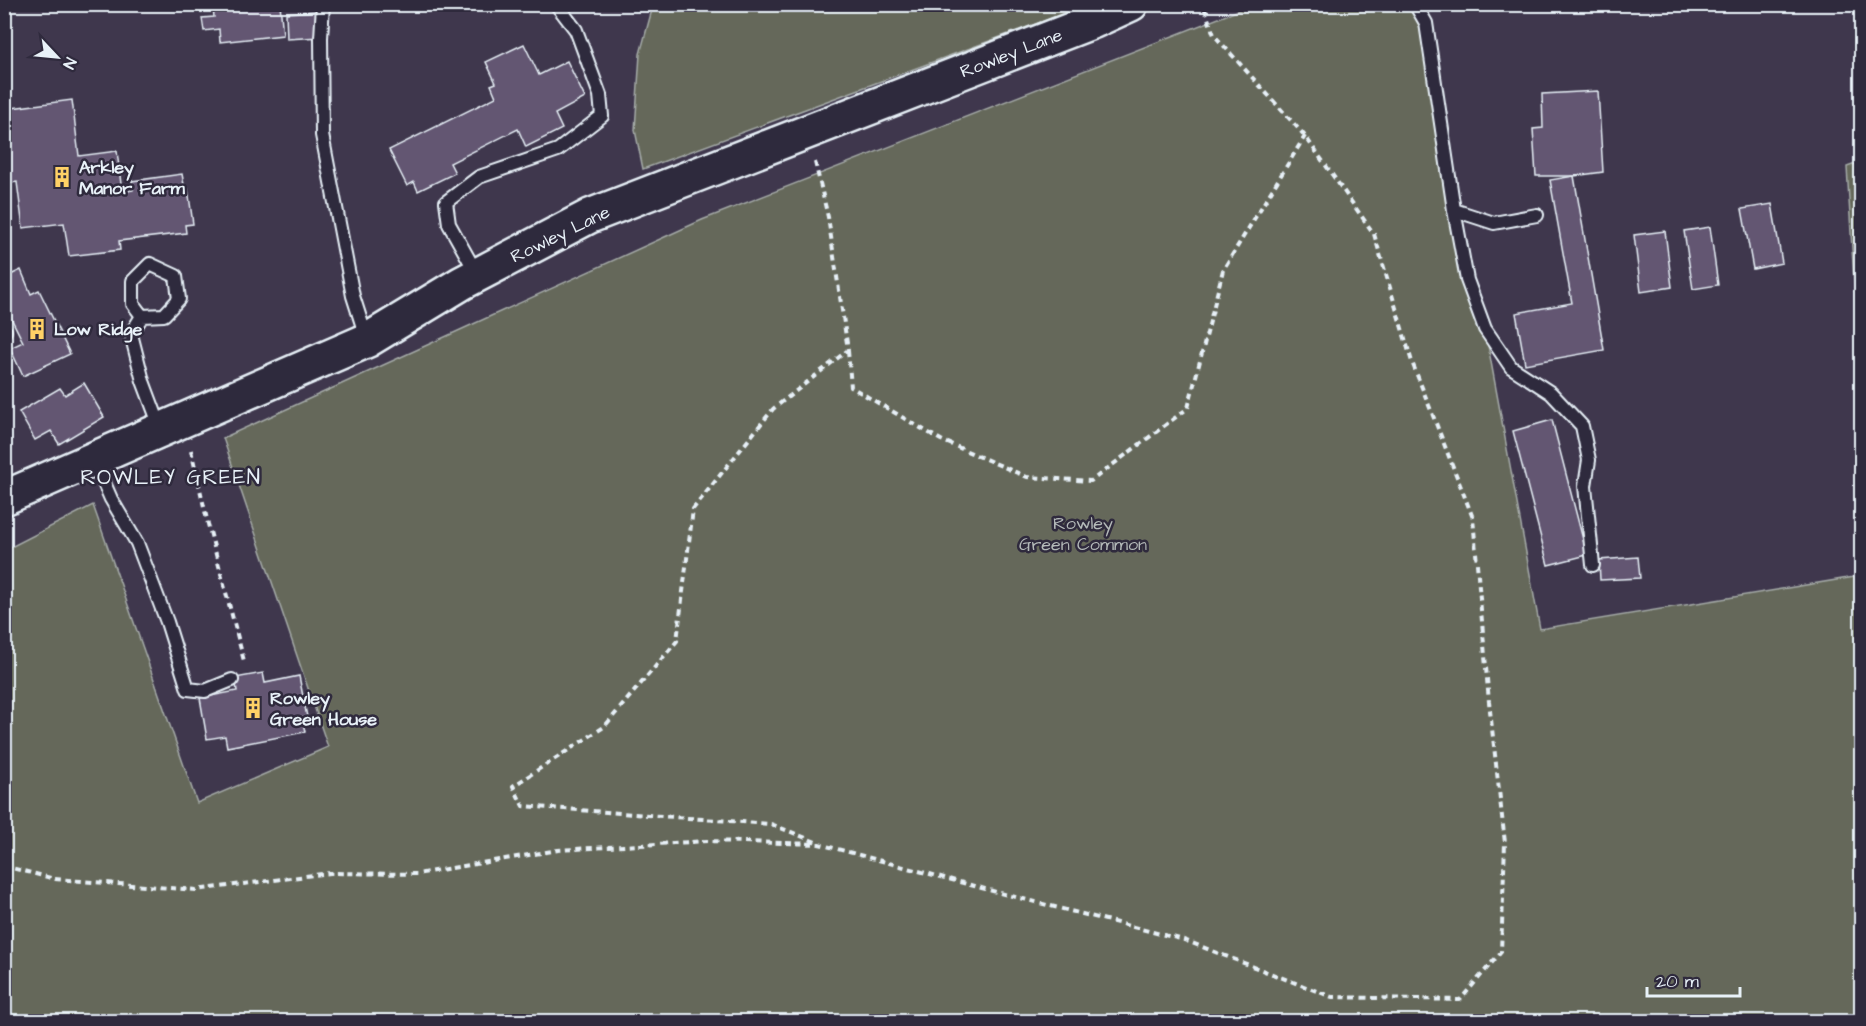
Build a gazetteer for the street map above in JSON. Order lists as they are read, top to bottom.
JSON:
{
  "streets": {
    "street": ["Rowley Lane"]
  },
  "districts": ["ROWLEY GREEN"],
  "parks": ["Rowley Green Common"],
  "places": {
    "building": ["Arkley Manor Farm", "Low Ridge", "Rowley Green House"]
  },
  "scale_bar": "20 m",
  "north": "bottom right"
}
